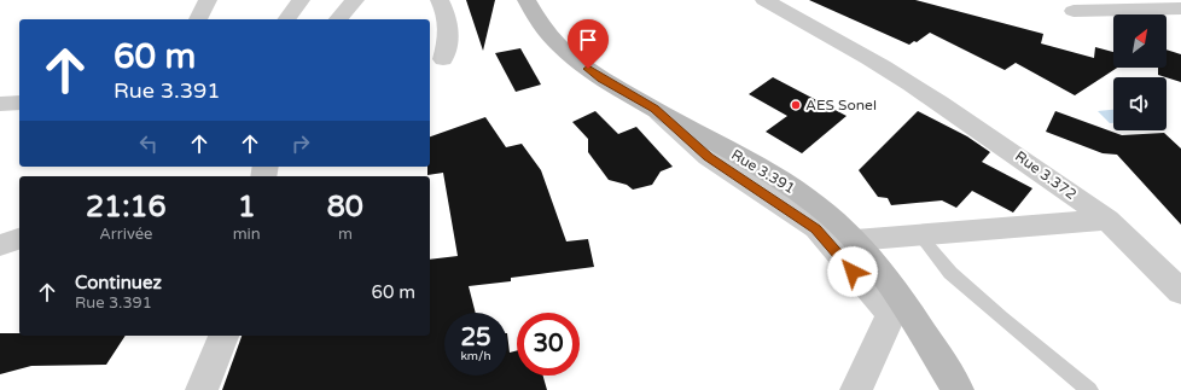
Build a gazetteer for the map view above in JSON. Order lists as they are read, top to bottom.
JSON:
{
  "streets": {
    "main road": ["Rue 3.391"],
    "street": ["Rue 3.372"]
  },
  "crossings": [
    ["Rue 3.391", "Rue 3.372"]
  ],
  "places": ["AES Sonel"],
  "north": "top right",
  "page": {
    "turn": ["60 m", "Rue 3.391"],
    "eta": [
      "21:16",
      "Arrivée",
      "1",
      "min",
      "80",
      "m"
    ],
    "list": [
      {
        "name": "Continuez",
        "note": "Rue 3.391",
        "value": "60 m"
      }
    ],
    "speed": "25 km/h",
    "limit": "30"
  }
}
